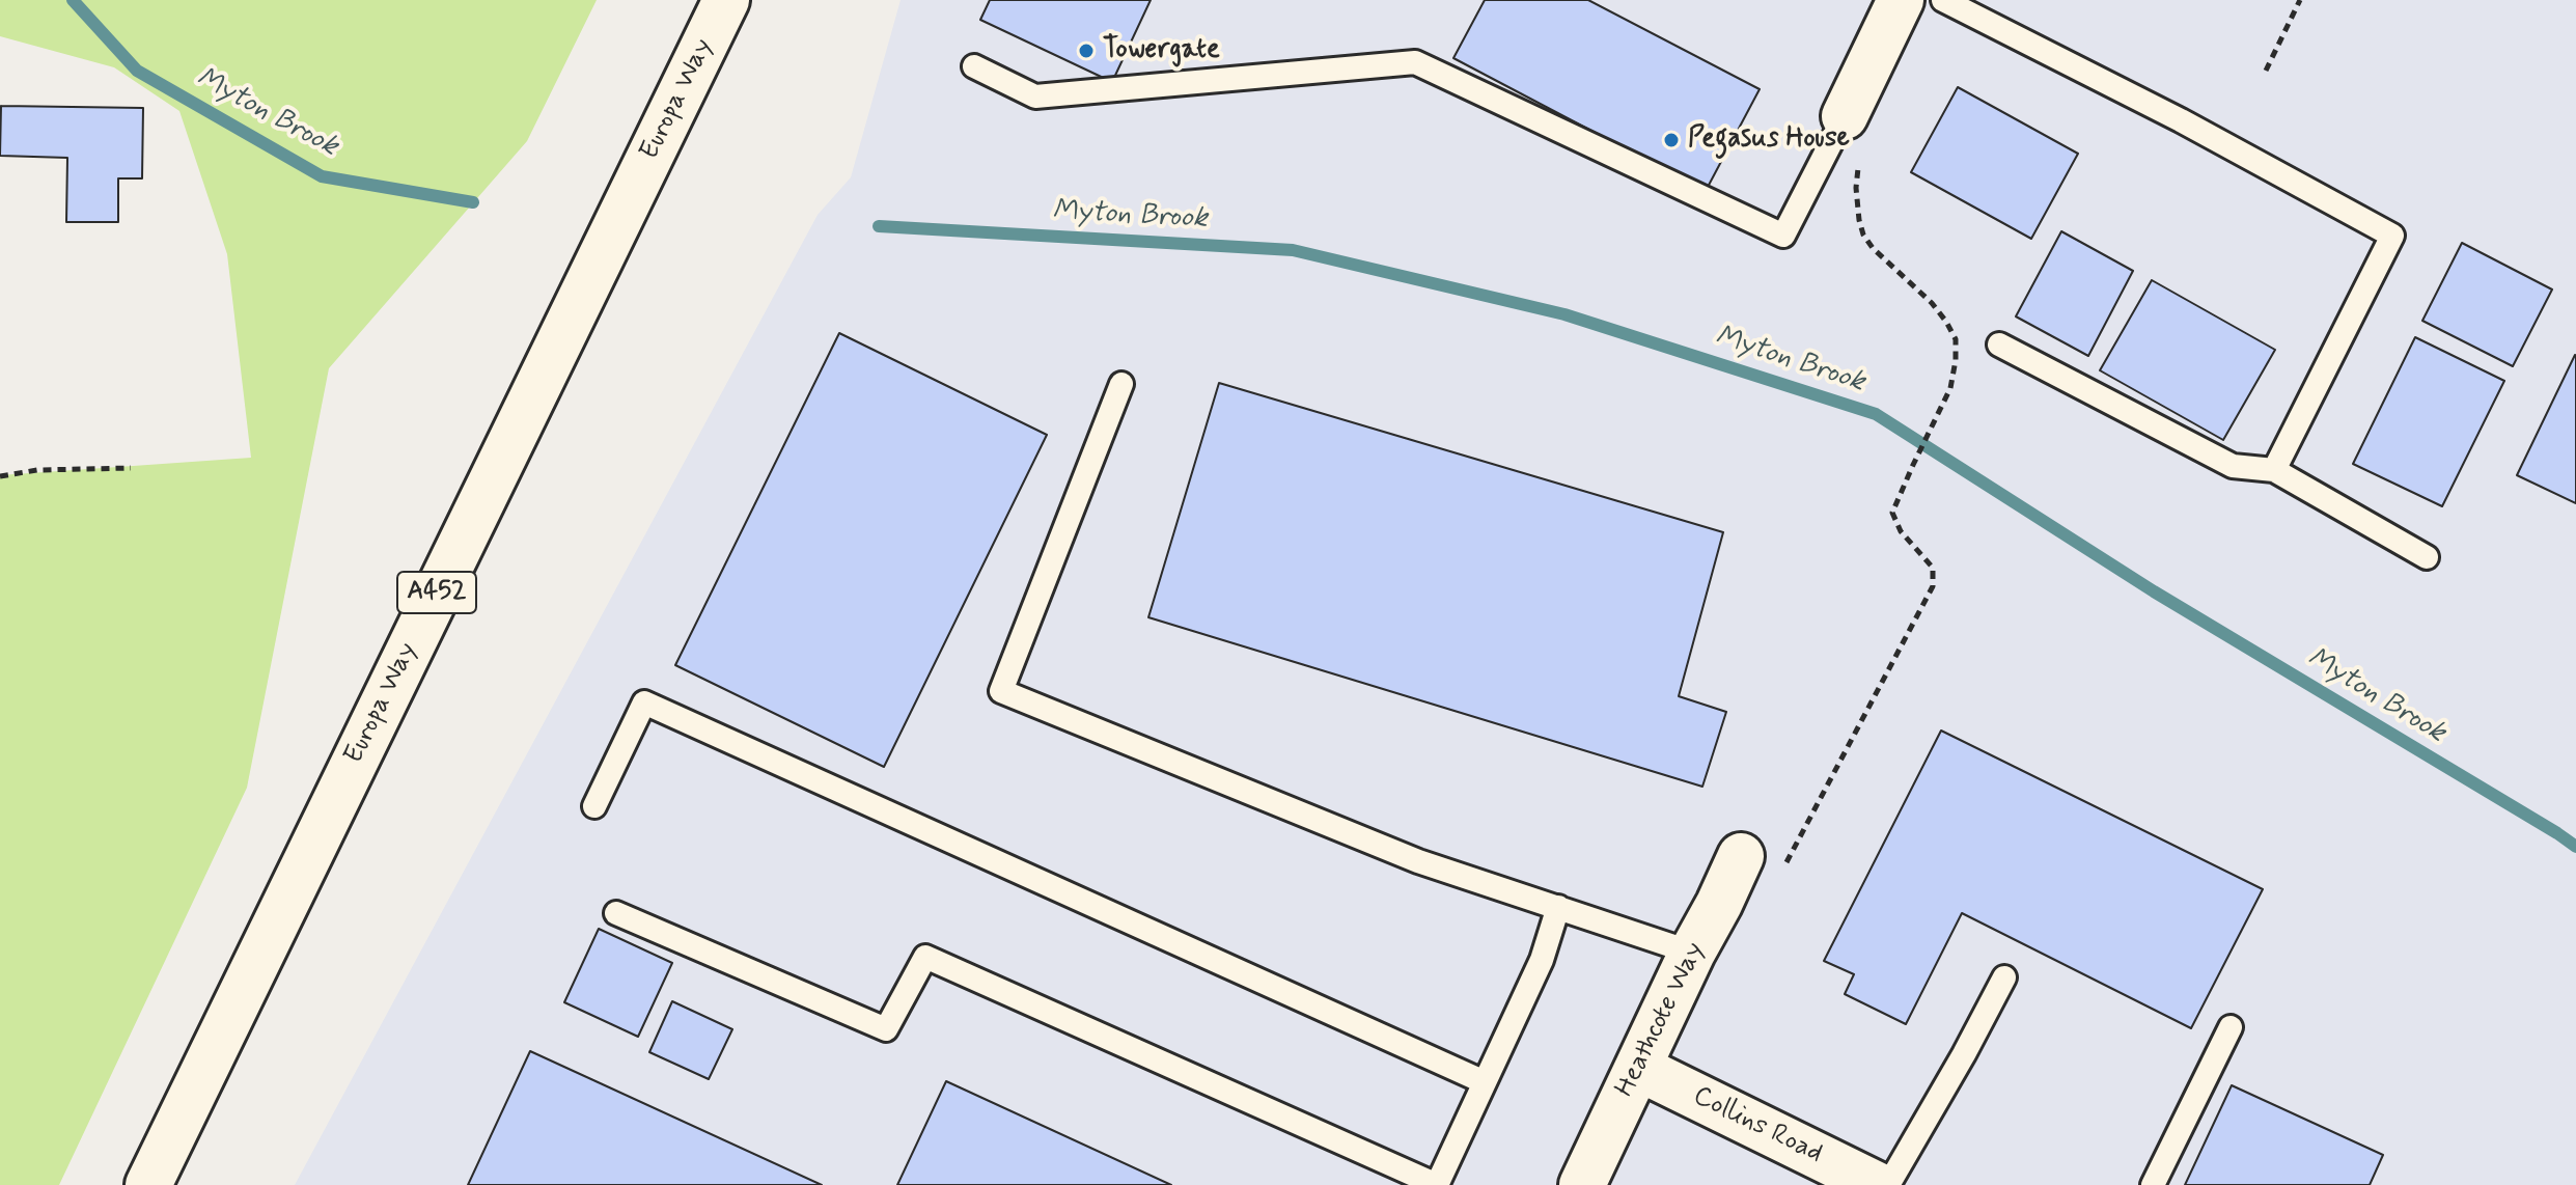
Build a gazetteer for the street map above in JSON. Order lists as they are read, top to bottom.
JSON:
{
  "streets": {
    "main road": [
      "Europa Way",
      "A452",
      "Heathcote Way",
      "Collins Road"
    ]
  },
  "crossings": [
    ["Heathcote Way", "Collins Road"]
  ],
  "water": ["Myton Brook"],
  "places": ["Towergate", "Pegasus House"]
}
